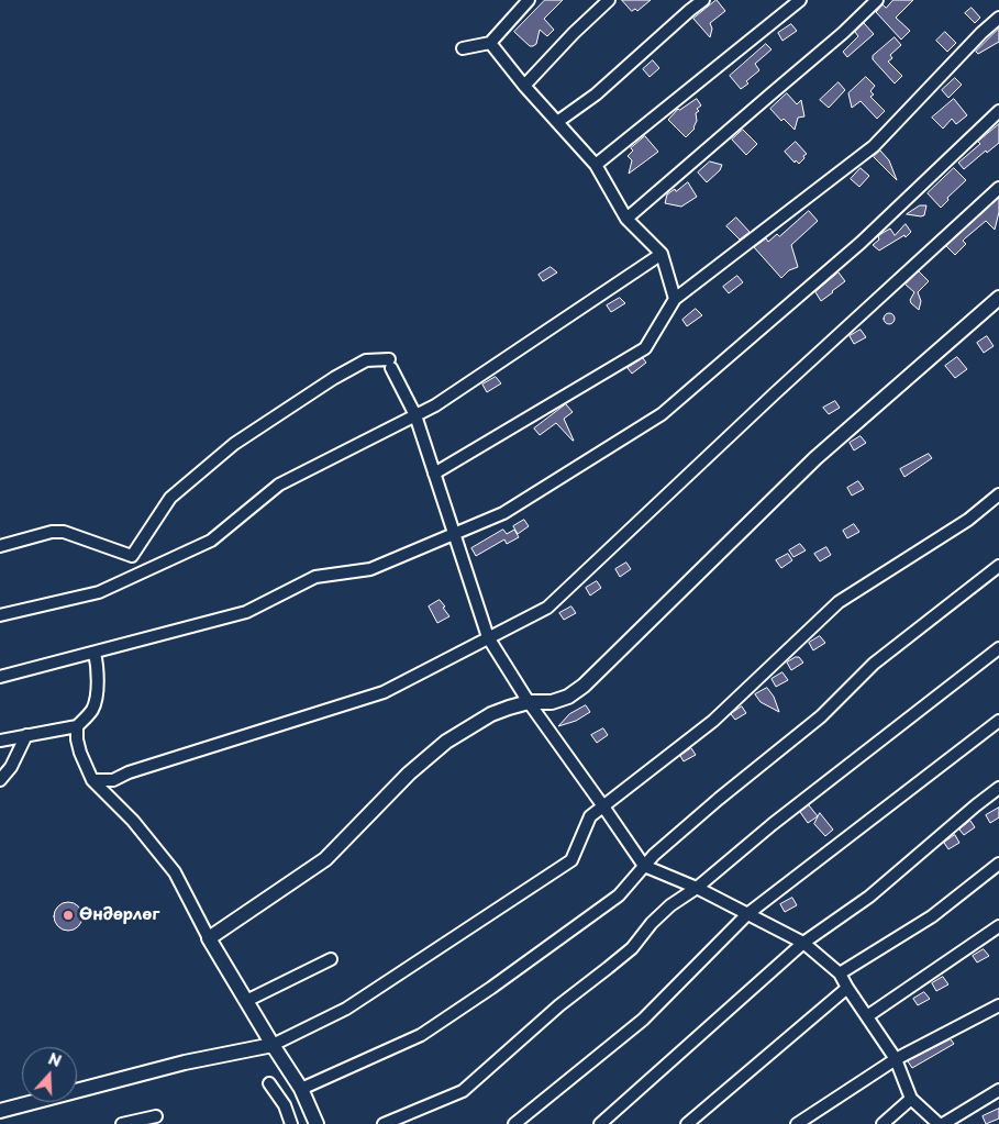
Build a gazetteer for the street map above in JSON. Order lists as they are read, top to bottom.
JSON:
{
  "places": ["Өндөрлөг"],
  "north": "top"
}
